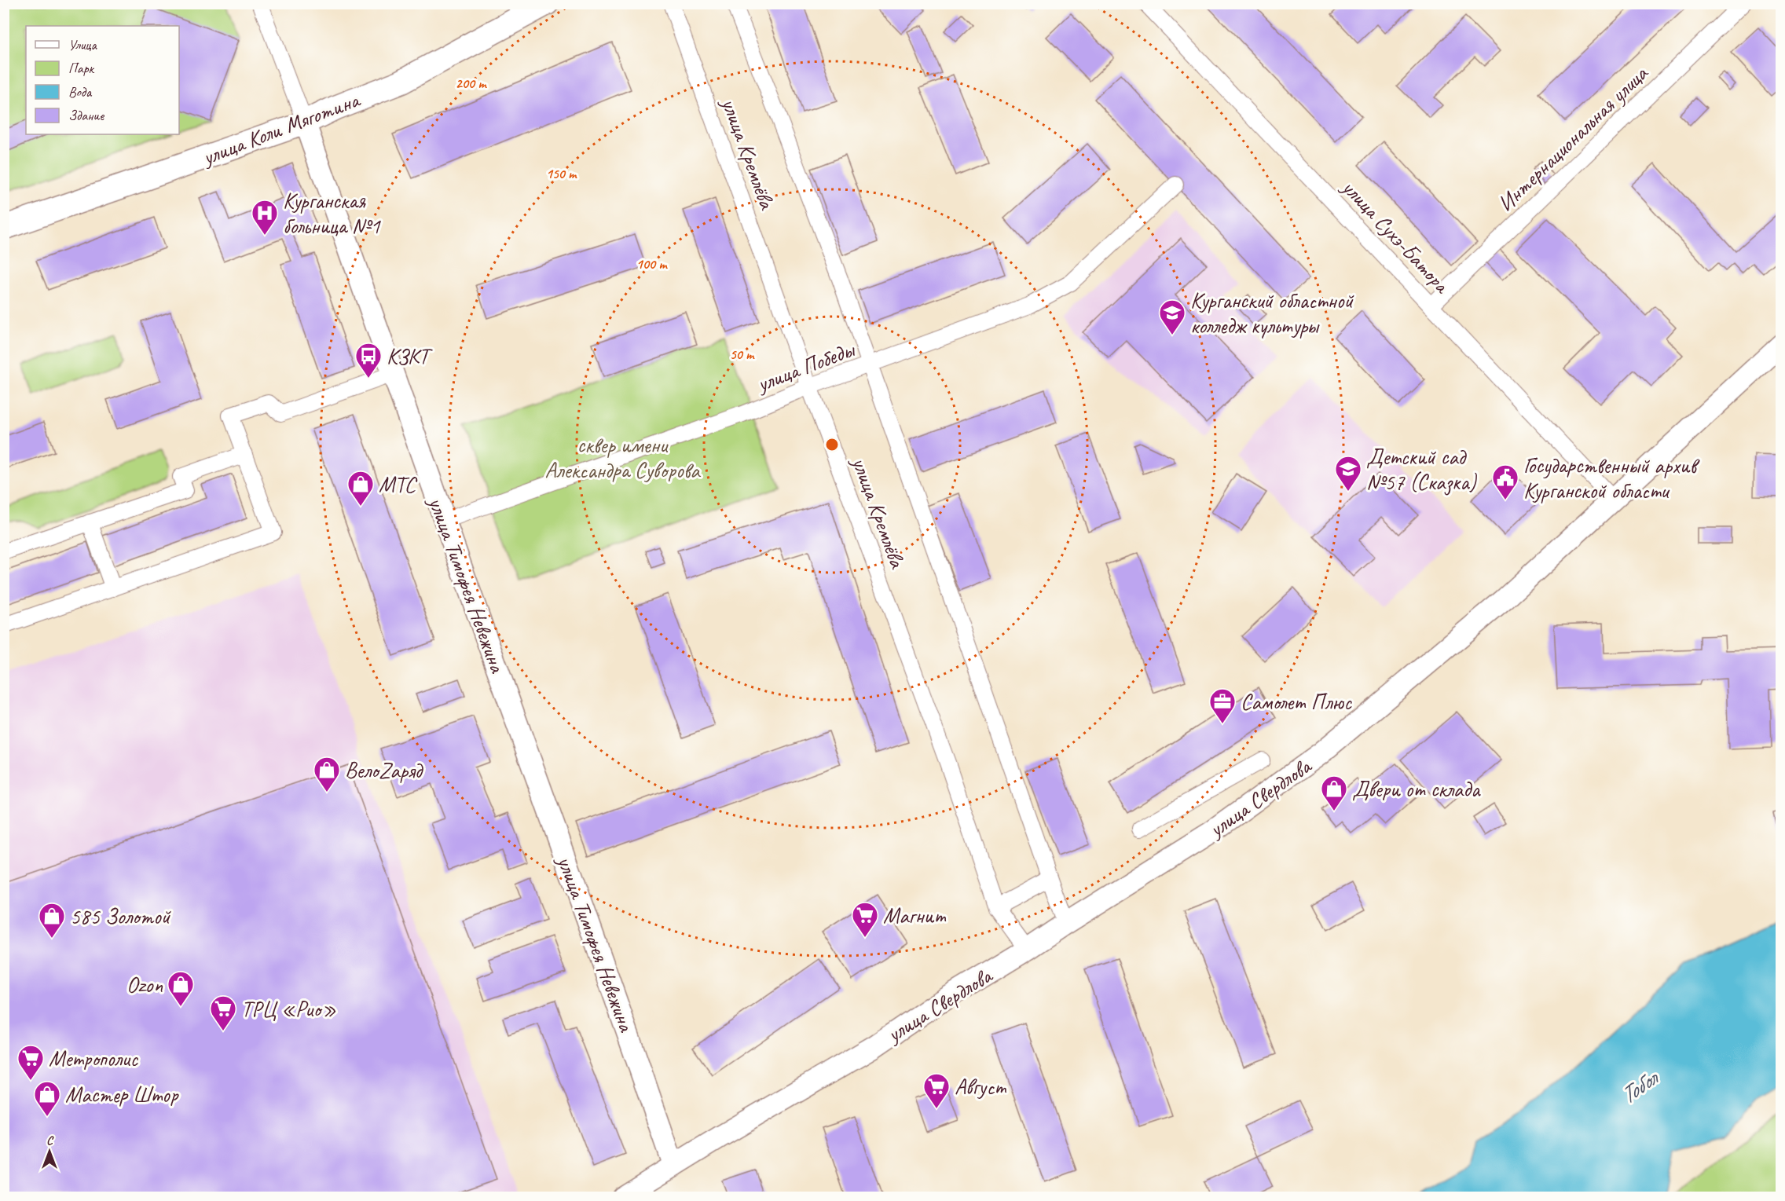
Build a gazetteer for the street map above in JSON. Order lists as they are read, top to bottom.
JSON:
{
  "streets": {
    "main road": ["улица Коли Мяготина", "улица Тимофея Невежина", "улица Свердлова"],
    "street": [
      "Интернациональная улица",
      "улица Кремлёва",
      "улица Сухэ-Батора",
      "улица Победы"
    ]
  },
  "crossings": [
    ["улица Коли Мяготина", "улица Тимофея Невежина"],
    ["Интернациональная улица", "улица Сухэ-Батора"],
    ["улица Кремлёва", "улица Победы"],
    ["улица Кремлёва", "улица Свердлова"],
    ["улица Сухэ-Батора", "улица Свердлова"],
    ["улица Победы", "улица Тимофея Невежина"],
    ["улица Тимофея Невежина", "улица Свердлова"]
  ],
  "water": ["Тобол"],
  "parks": ["сквер имени Александра Суворова"],
  "places": {
    "hospital": ["Курганская больница №1"],
    "school or university": ["Курганский областной колледж культуры", "Детский сад №57 (Сказка)"],
    "bus stop": ["КЗКТ"],
    "public building": ["Государственный архив Курганской области"],
    "shop": [
      "МТС",
      "ВелоZаряд",
      "Двери от склада",
      "585 Золотой",
      "Ozon",
      "Мастер Штор"
    ],
    "office": ["Самолет Плюс"],
    "supermarket": [
      "Магнит",
      "ТРЦ «Рио»",
      "Метрополис",
      "Август"
    ]
  },
  "legend": [
    "Улица",
    "Парк",
    "Вода",
    "Здание"
  ],
  "north": "top",
  "rings": [
    "200 m",
    "150 m",
    "100 m",
    "50 m"
  ]
}
